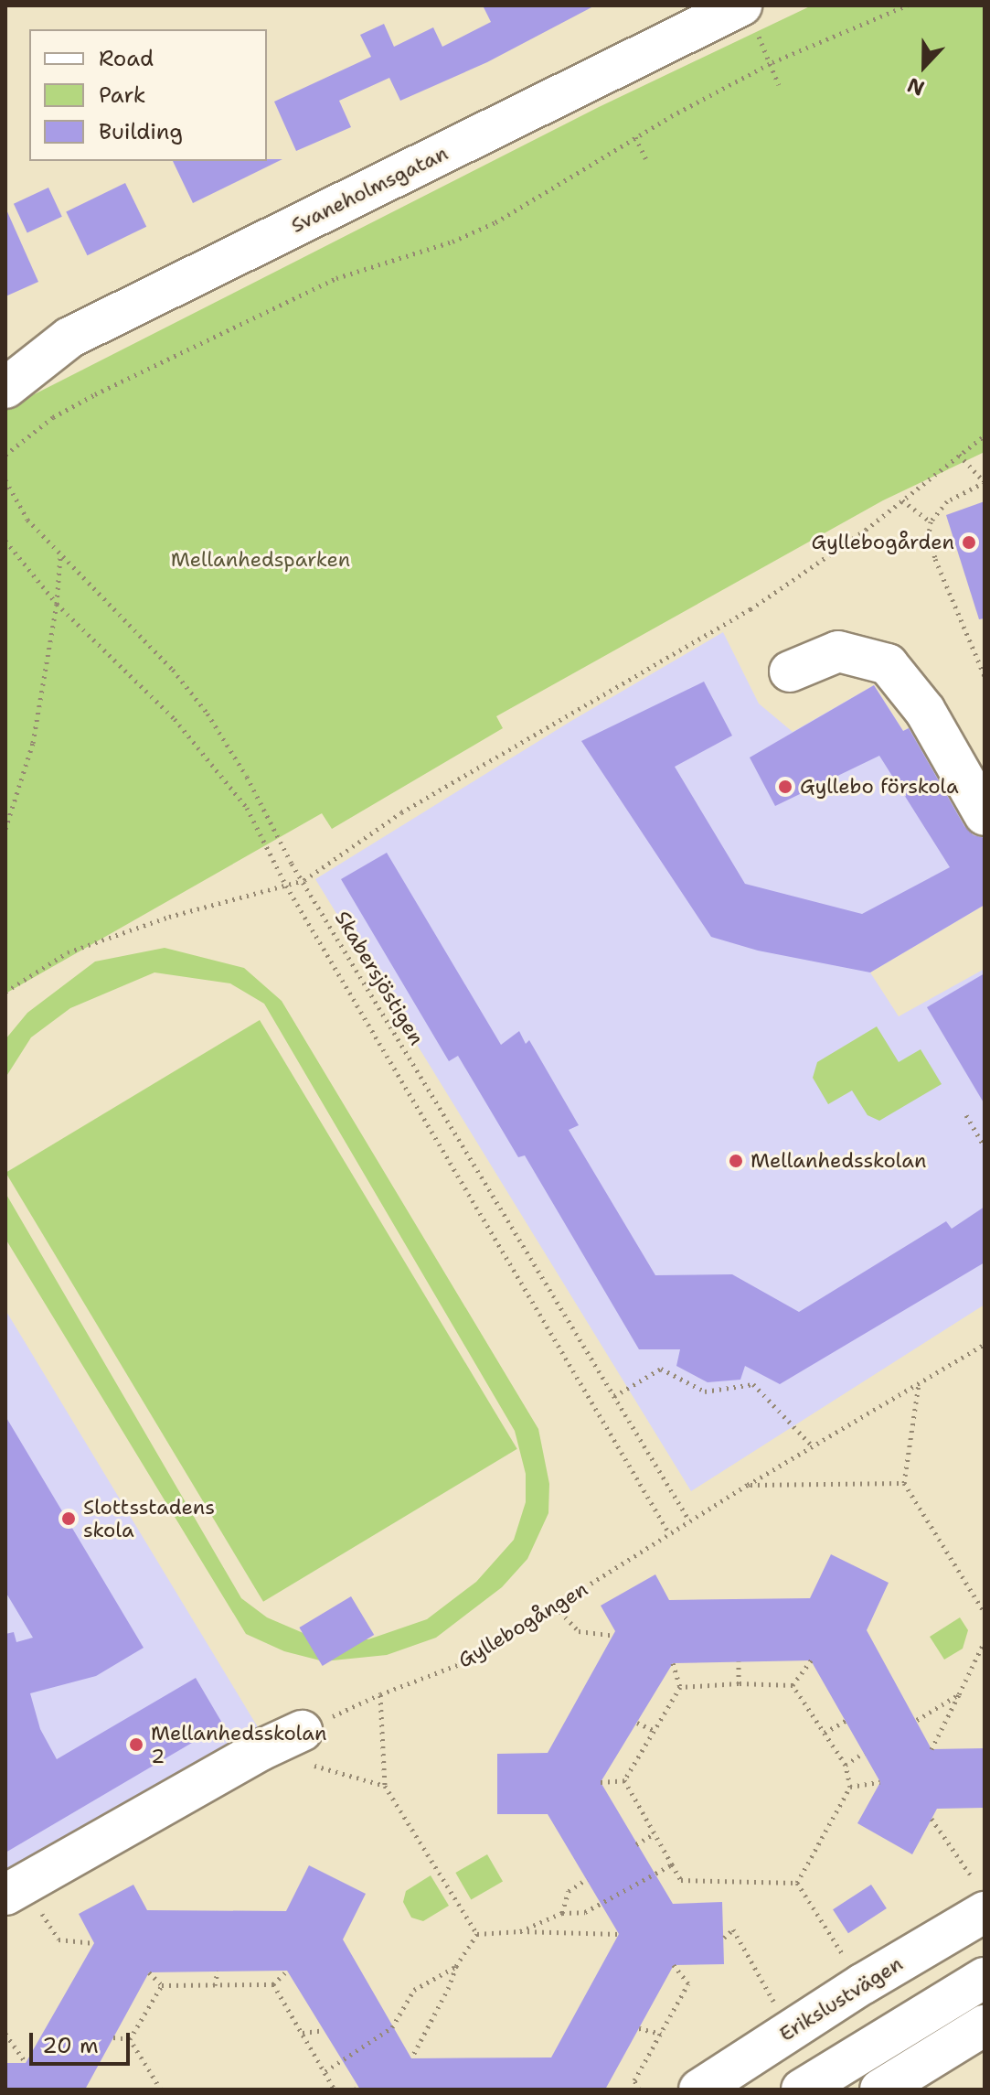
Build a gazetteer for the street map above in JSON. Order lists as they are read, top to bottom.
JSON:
{
  "streets": {
    "street": ["Svaneholmsgatan", "Erikslustvägen"],
    "path": ["Skabersjöstigen", "Gyllebogången"]
  },
  "crossings": [
    ["Skabersjöstigen", "Gyllebogången"]
  ],
  "parks": ["Mellanhedsparken"],
  "places": [
    "Gyllebogården",
    "Gyllebo förskola",
    "Mellanhedsskolan",
    "Slottsstadens skola",
    "Mellanhedsskolan 2"
  ],
  "legend": ["Road", "Park", "Building"],
  "scale_bar": "20 m",
  "north": "bottom"
}
